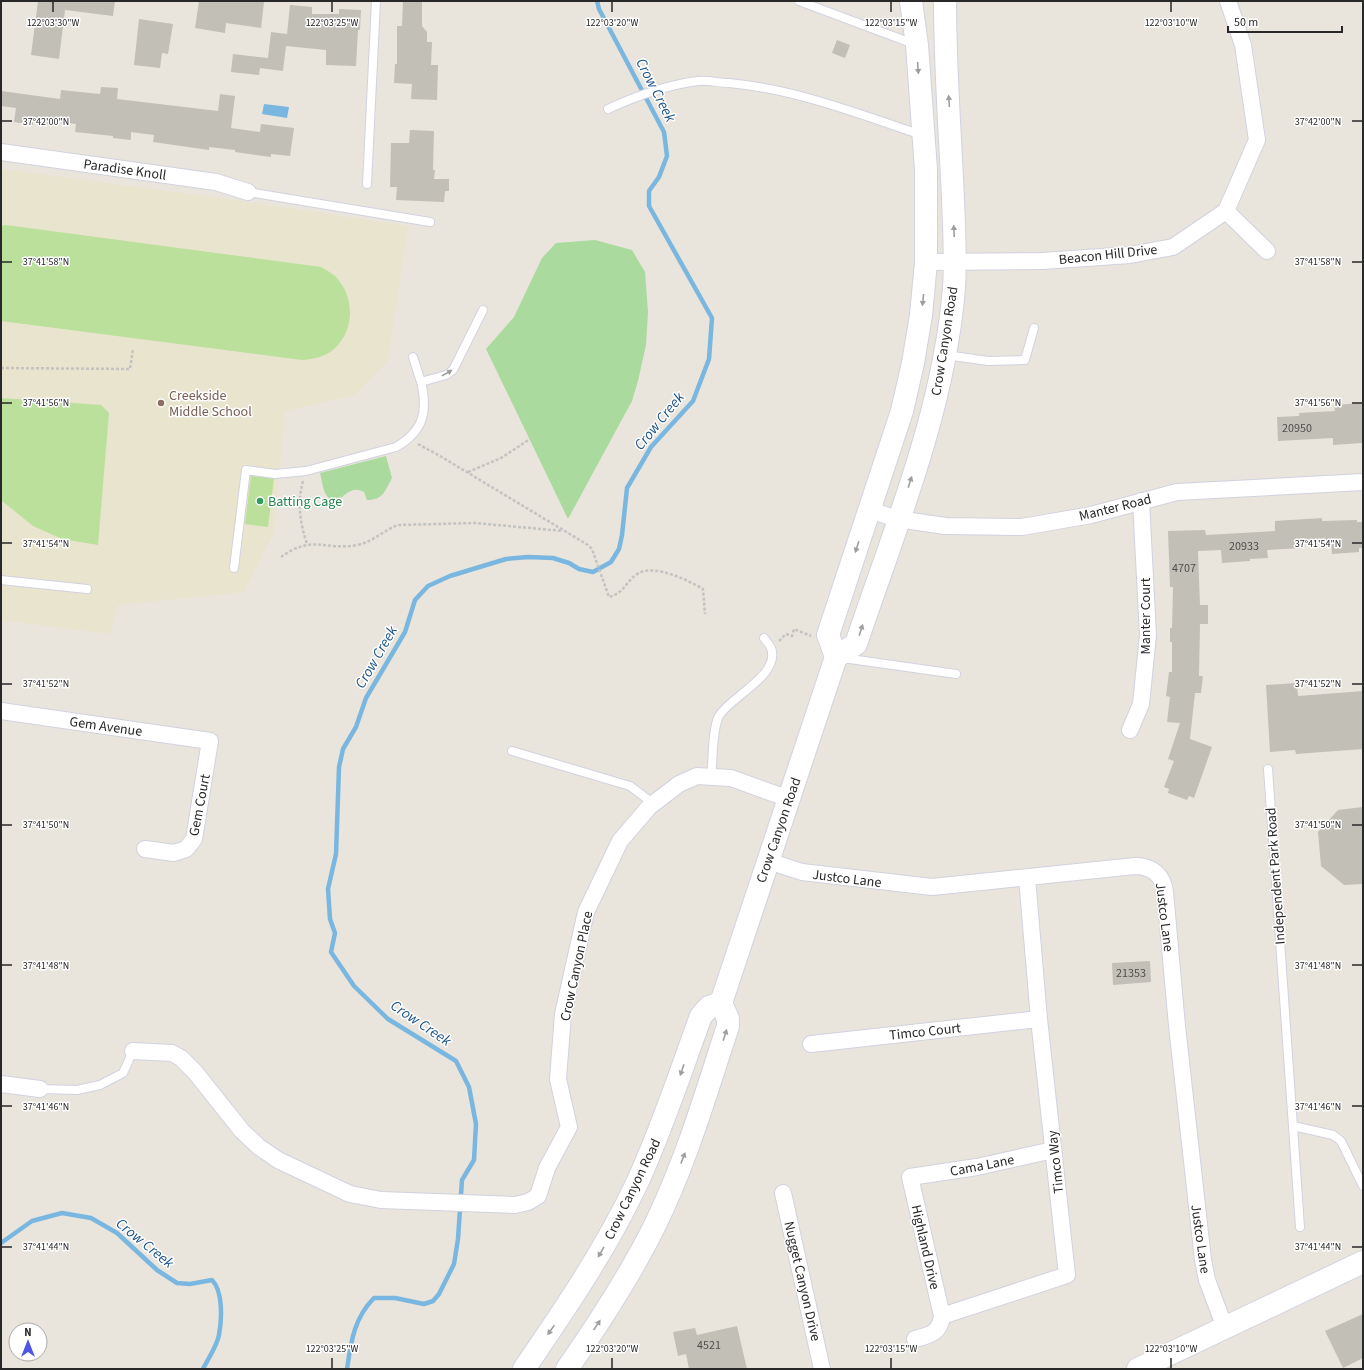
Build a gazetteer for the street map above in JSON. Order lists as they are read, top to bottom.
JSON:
{
  "streets": {
    "main road": ["Crow Canyon Road"],
    "street": [
      "Paradise Knoll",
      "Beacon Hill Drive",
      "Manter Road",
      "Manter Court",
      "Gem Avenue",
      "Gem Court",
      "Justco Lane",
      "Crow Canyon Place",
      "Timco Court",
      "Timco Way",
      "Cama Lane",
      "Highland Drive",
      "Nugget Canyon Drive"
    ],
    "lane": ["Independent Park Road"]
  },
  "crossings": [
    ["Beacon Hill Drive", "Crow Canyon Road"],
    ["Crow Canyon Road", "Manter Road"],
    ["Crow Canyon Road", "Justco Lane"],
    ["Crow Canyon Road", "Crow Canyon Place"],
    ["Manter Road", "Manter Court"],
    ["Gem Avenue", "Gem Court"],
    ["Justco Lane", "Timco Way"],
    ["Timco Court", "Timco Way"],
    ["Timco Way", "Cama Lane"],
    ["Timco Way", "Highland Drive"],
    ["Cama Lane", "Highland Drive"]
  ],
  "water": ["Crow Creek"],
  "places": ["Creekside Middle School", "Batting Cage"],
  "house_numbers": [
    "20950",
    "20933",
    "4707",
    "21353",
    "4521"
  ],
  "scale_bar": "50 m",
  "north": "top",
  "coordinates": [
    "122°03'30\"W",
    "122°03'25\"W",
    "122°03'20\"W",
    "122°03'15\"W",
    "122°03'10\"W",
    "37°42'00\"N",
    "37°41'58\"N",
    "37°41'56\"N",
    "37°41'54\"N",
    "37°41'52\"N",
    "37°41'50\"N",
    "37°41'48\"N",
    "37°41'46\"N",
    "37°41'44\"N"
  ]
}
